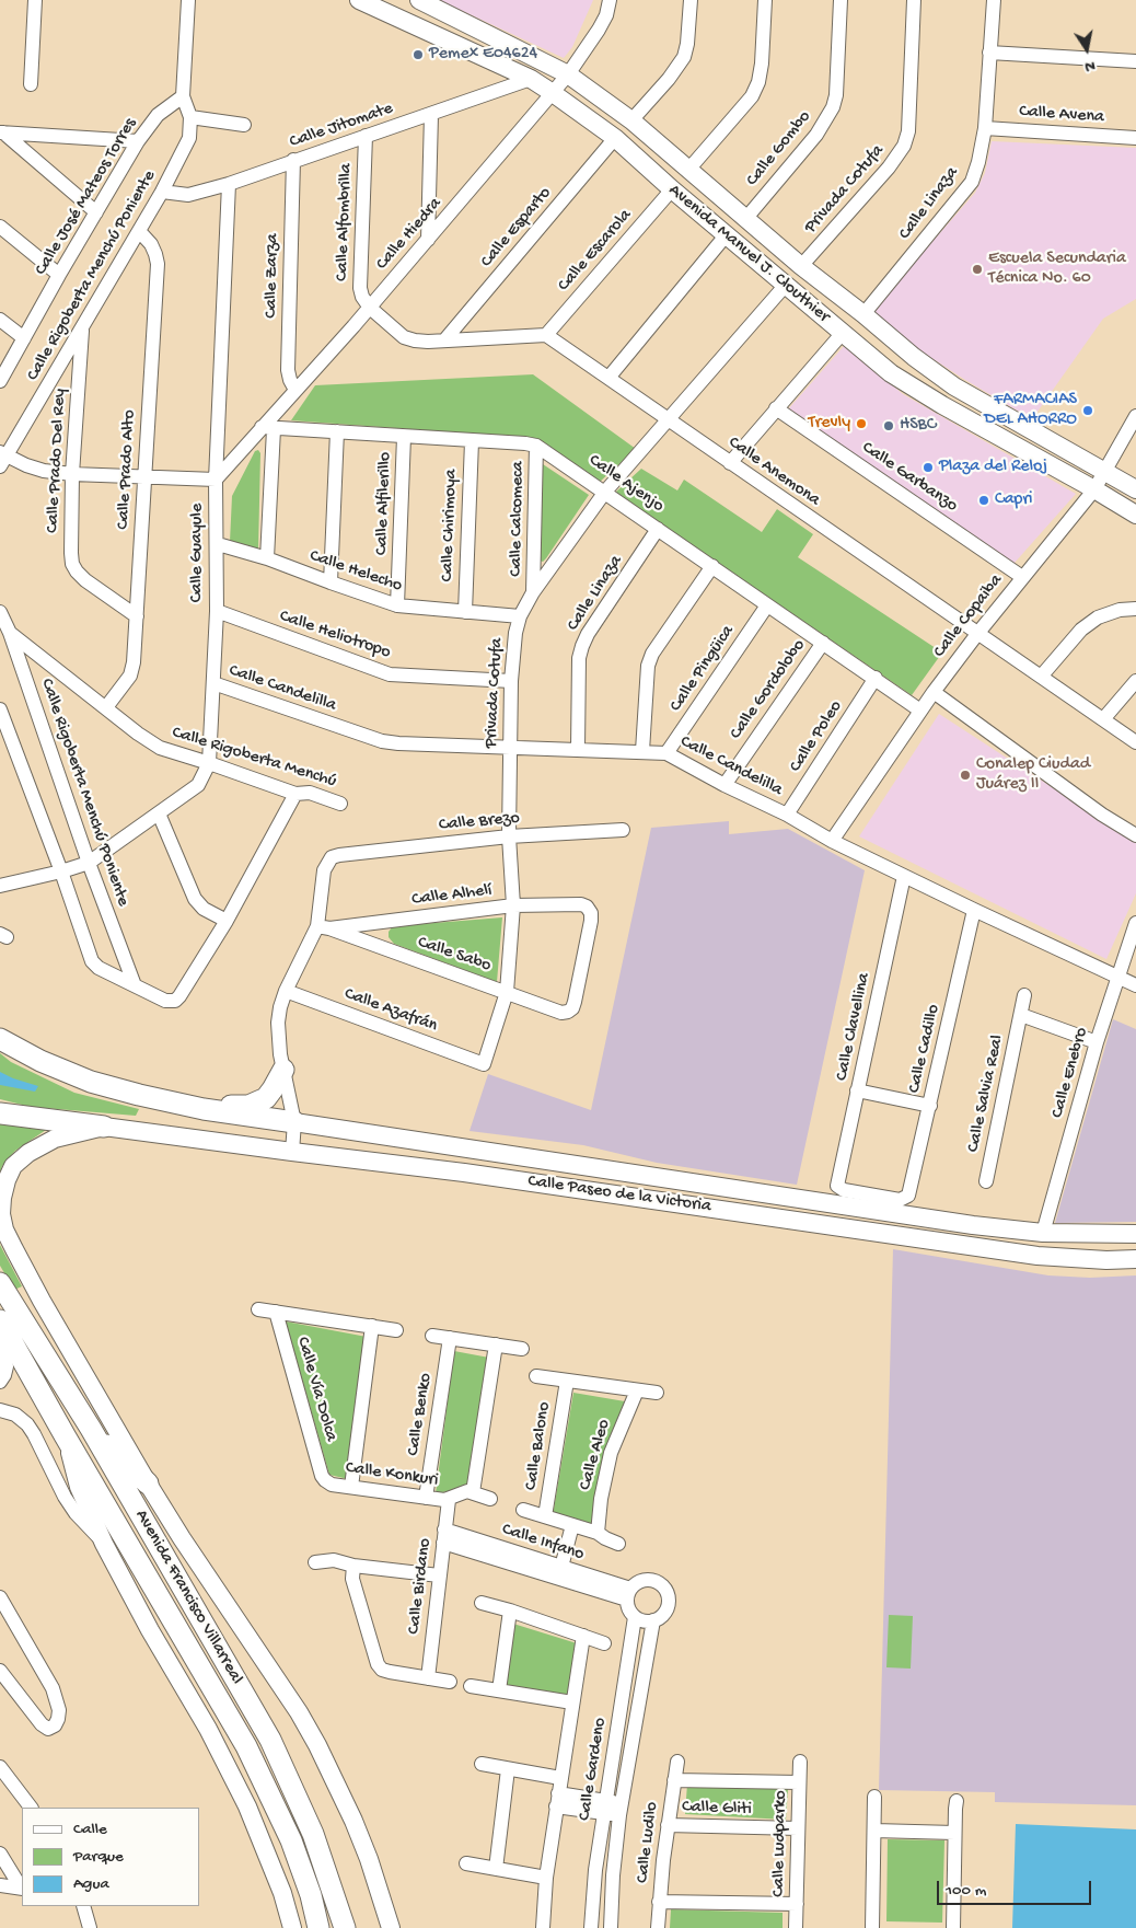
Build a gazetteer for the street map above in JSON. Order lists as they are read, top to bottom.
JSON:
{
  "streets": {
    "highway": ["Avenida Francisco Villarreal"],
    "main road": ["Avenida Manuel J. Clouthier", "Calle Paseo de la Victoria"],
    "street": [
      "Calle Avena",
      "Calle Jitomate",
      "Calle Gombo",
      "Privada Cotufa",
      "Calle José Mateos Torres",
      "Calle Linaza",
      "Calle Alfombrilla",
      "Calle Esparto",
      "Calle Hiedra",
      "Calle Escarola",
      "Calle Rigoberta Menchú Poniente",
      "Calle Zarza",
      "Calle Prado Del Rey",
      "Calle Prado Alto",
      "Calle Anemona",
      "Calle Garbanzo",
      "Calle Ajenjo",
      "Calle Alfilerillo",
      "Calle Calcomeca",
      "Calle Chirimoya",
      "Calle Guayule",
      "Calle Helecho",
      "Calle Copaiba",
      "Calle Heliotropo",
      "Calle Pingüica",
      "Calle Candelilla",
      "Calle Gordolobo",
      "Calle Poleo",
      "Calle Rigoberta Menchú",
      "Calle Brezo",
      "Calle Alhelí",
      "Calle Sabo",
      "Calle Azafrán",
      "Calle Clavellina",
      "Calle Cadillo",
      "Calle Enebro",
      "Calle Salvia Real",
      "Calle Vía Dolca",
      "Calle Benko",
      "Calle Balono",
      "Calle Aleo",
      "Calle Konkuri",
      "Calle Infano",
      "Calle Birdano",
      "Calle Gardeno",
      "Calle Gliti",
      "Calle Ludilo",
      "Calle Ludparko"
    ]
  },
  "crossings": [
    ["Calle Avena", "Calle Linaza"],
    ["Calle Jitomate", "Calle Alfombrilla"],
    ["Calle Jitomate", "Avenida Manuel J. Clouthier"],
    ["Calle Jitomate", "Calle Rigoberta Menchú Poniente"],
    ["Calle Jitomate", "Calle Zarza"],
    ["Calle Jitomate", "Calle Guayule"],
    ["Calle Gombo", "Avenida Manuel J. Clouthier"],
    ["Privada Cotufa", "Avenida Manuel J. Clouthier"],
    ["Privada Cotufa", "Calle Anemona"],
    ["Privada Cotufa", "Calle Ajenjo"],
    ["Privada Cotufa", "Calle Calcomeca"],
    ["Privada Cotufa", "Calle Helecho"],
    ["Privada Cotufa", "Calle Heliotropo"],
    ["Privada Cotufa", "Calle Candelilla"],
    ["Privada Cotufa", "Calle Brezo"],
    ["Privada Cotufa", "Calle Alhelí"],
    ["Privada Cotufa", "Calle Sabo"],
    ["Privada Cotufa", "Calle Azafrán"],
    ["Calle José Mateos Torres", "Calle Rigoberta Menchú Poniente"],
    ["Calle Linaza", "Avenida Manuel J. Clouthier"],
    ["Calle Linaza", "Calle Ajenjo"],
    ["Calle Linaza", "Calle Candelilla"],
    ["Calle Alfombrilla", "Calle Hiedra"],
    ["Calle Esparto", "Avenida Manuel J. Clouthier"],
    ["Calle Hiedra", "Avenida Manuel J. Clouthier"],
    ["Calle Hiedra", "Calle Zarza"],
    ["Calle Hiedra", "Calle Ajenjo"],
    ["Calle Hiedra", "Calle Guayule"],
    ["Calle Escarola", "Avenida Manuel J. Clouthier"],
    ["Calle Escarola", "Calle Anemona"],
    ["Avenida Manuel J. Clouthier", "Calle Copaiba"],
    ["Calle Rigoberta Menchú Poniente", "Calle Prado Del Rey"],
    ["Calle Rigoberta Menchú Poniente", "Calle Prado Alto"],
    ["Calle Rigoberta Menchú Poniente", "Calle Guayule"],
    ["Calle Rigoberta Menchú Poniente", "Calle Rigoberta Menchú"],
    ["Calle Prado Del Rey", "Calle Prado Alto"],
    ["Calle Prado Alto", "Calle Rigoberta Menchú"],
    ["Calle Anemona", "Calle Copaiba"],
    ["Calle Garbanzo", "Calle Copaiba"],
    ["Calle Ajenjo", "Calle Alfilerillo"],
    ["Calle Ajenjo", "Calle Calcomeca"],
    ["Calle Ajenjo", "Calle Chirimoya"],
    ["Calle Ajenjo", "Calle Copaiba"],
    ["Calle Ajenjo", "Calle Pingüica"],
    ["Calle Ajenjo", "Calle Gordolobo"],
    ["Calle Ajenjo", "Calle Poleo"],
    ["Calle Alfilerillo", "Calle Helecho"],
    ["Calle Chirimoya", "Calle Helecho"],
    ["Calle Guayule", "Calle Helecho"],
    ["Calle Guayule", "Calle Heliotropo"],
    ["Calle Guayule", "Calle Candelilla"],
    ["Calle Guayule", "Calle Rigoberta Menchú"],
    ["Calle Copaiba", "Calle Candelilla"],
    ["Calle Pingüica", "Calle Candelilla"],
    ["Calle Candelilla", "Calle Gordolobo"],
    ["Calle Candelilla", "Calle Poleo"],
    ["Calle Candelilla", "Calle Clavellina"],
    ["Calle Candelilla", "Calle Cadillo"],
    ["Calle Candelilla", "Calle Enebro"],
    ["Calle Brezo", "Calle Alhelí"],
    ["Calle Brezo", "Calle Sabo"],
    ["Calle Alhelí", "Calle Sabo"],
    ["Calle Clavellina", "Calle Cadillo"],
    ["Calle Enebro", "Calle Salvia Real"],
    ["Calle Enebro", "Calle Paseo de la Victoria"],
    ["Calle Vía Dolca", "Calle Konkuri"],
    ["Calle Benko", "Calle Konkuri"],
    ["Calle Konkuri", "Calle Birdano"],
    ["Calle Infano", "Calle Birdano"],
    ["Calle Infano", "Calle Gardeno"],
    ["Calle Gliti", "Calle Ludilo"],
    ["Calle Gliti", "Calle Ludparko"]
  ],
  "places": [
    "Pemex E04624",
    "Escuela Secundaria Técnica No. 60",
    "FARMACIAS DEL AHORRO",
    "Trevly",
    "HSBC",
    "Plaza del Reloj",
    "Capri",
    "Conalep Ciudad Juárez II"
  ],
  "legend": ["Calle", "Parque", "Agua"],
  "scale_bar": "100 m",
  "north": "bottom"
}
